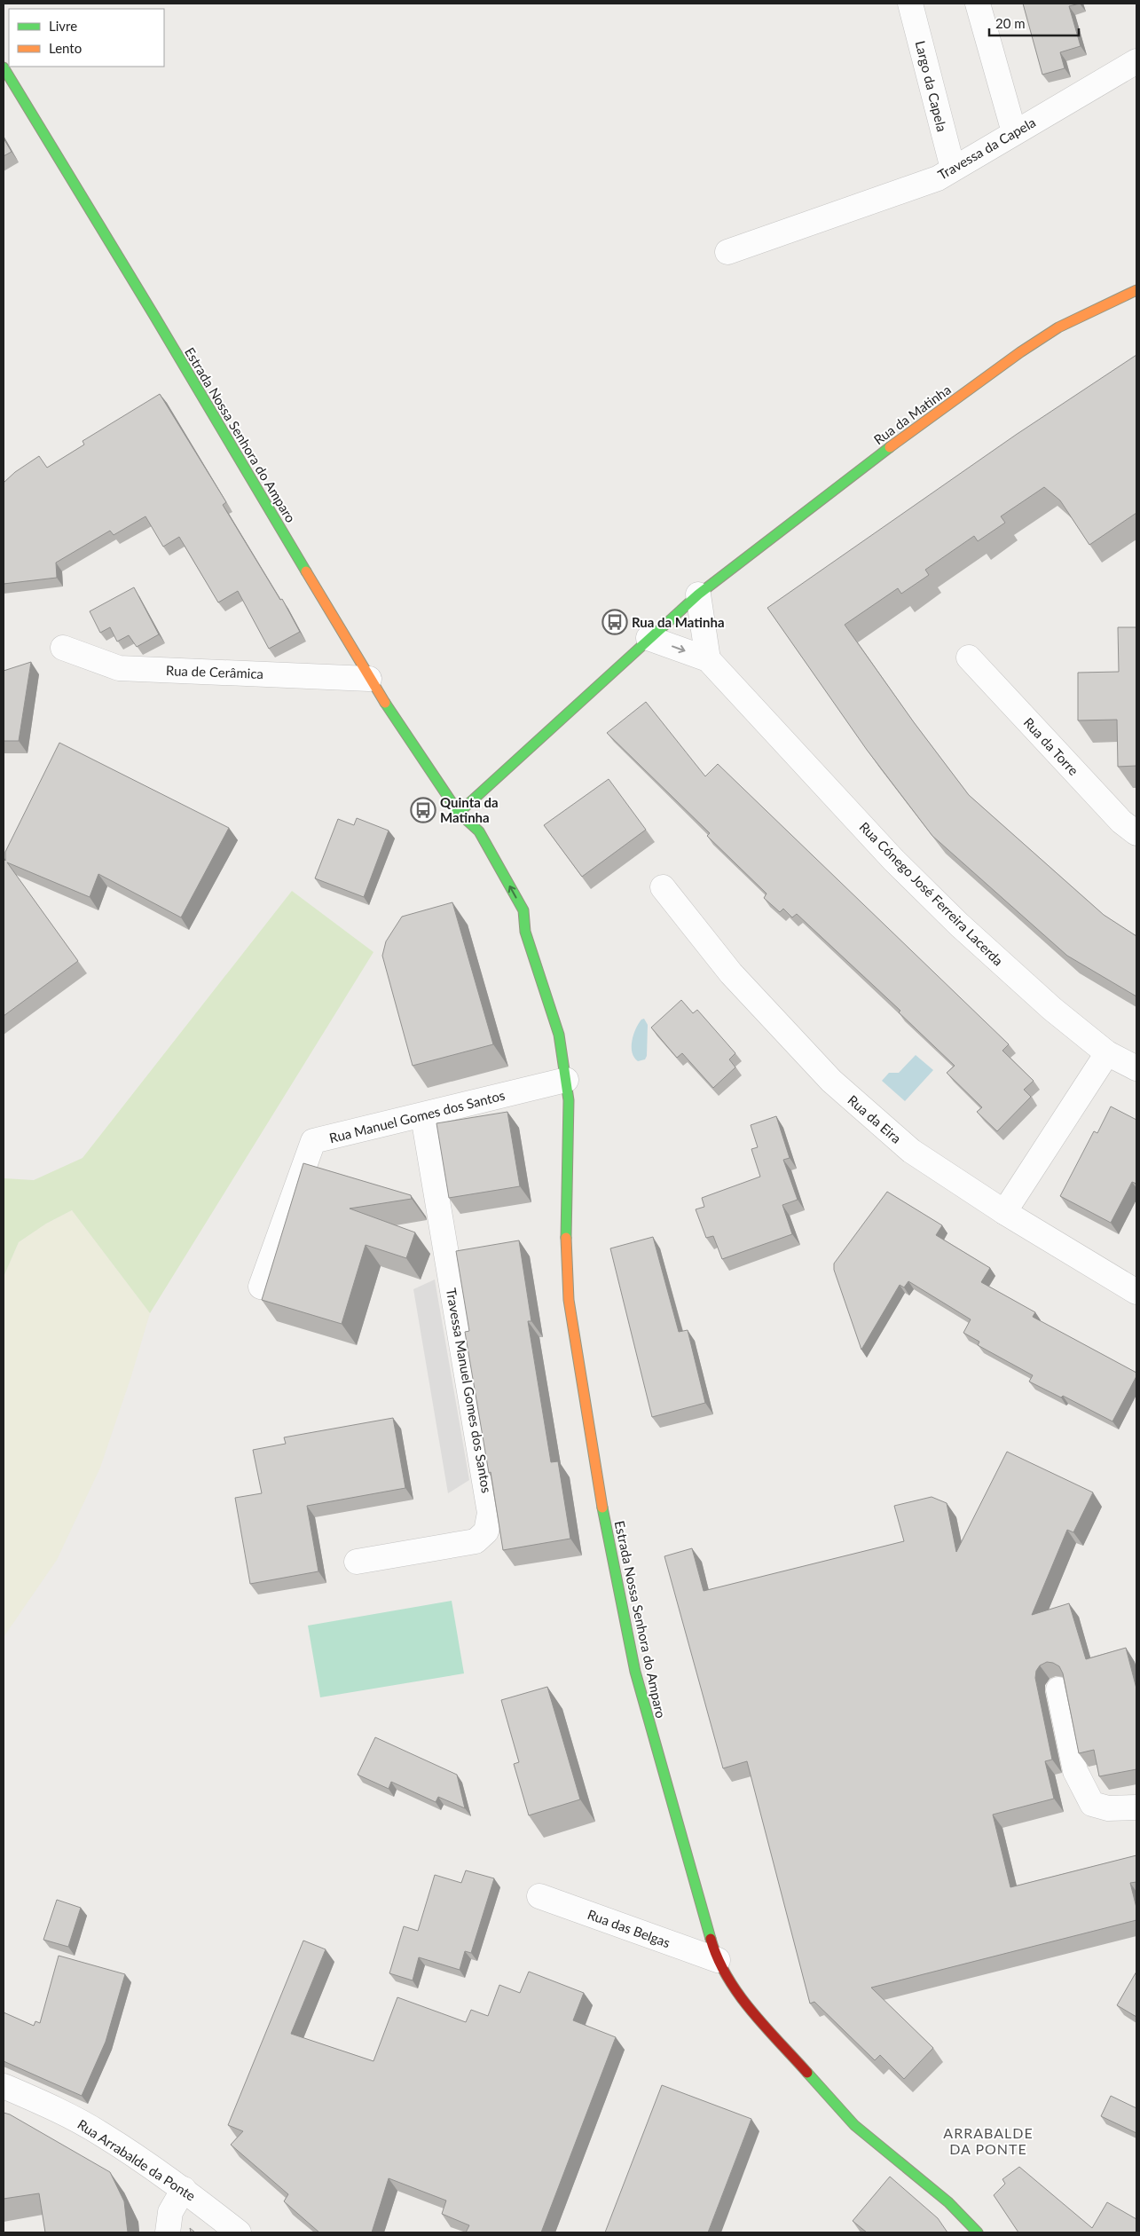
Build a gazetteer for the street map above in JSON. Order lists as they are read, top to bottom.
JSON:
{
  "streets": {
    "main road": ["Rua da Matinha", "Estrada Nossa Senhora do Amparo"],
    "street": [
      "Largo da Capela",
      "Travessa da Capela",
      "Rua de Cerâmica",
      "Rua da Torre",
      "Rua Cónego José Ferreira Lacerda",
      "Rua Manuel Gomes dos Santos",
      "Rua da Eira",
      "Travessa Manuel Gomes dos Santos",
      "Rua das Belgas",
      "Rua Arrabalde da Ponte"
    ]
  },
  "crossings": [
    ["Largo da Capela", "Travessa da Capela"],
    ["Rua da Matinha", "Estrada Nossa Senhora do Amparo"],
    ["Rua da Matinha", "Rua Cónego José Ferreira Lacerda"],
    ["Estrada Nossa Senhora do Amparo", "Rua de Cerâmica"],
    ["Estrada Nossa Senhora do Amparo", "Rua Manuel Gomes dos Santos"],
    ["Estrada Nossa Senhora do Amparo", "Rua das Belgas"],
    ["Rua Manuel Gomes dos Santos", "Travessa Manuel Gomes dos Santos"]
  ],
  "districts": ["ARRABALDE DA PONTE"],
  "places": {
    "bus stop": ["Rua da Matinha", "Quinta da Matinha"]
  },
  "legend": ["Livre", "Lento"],
  "scale_bar": "20 m"
}
